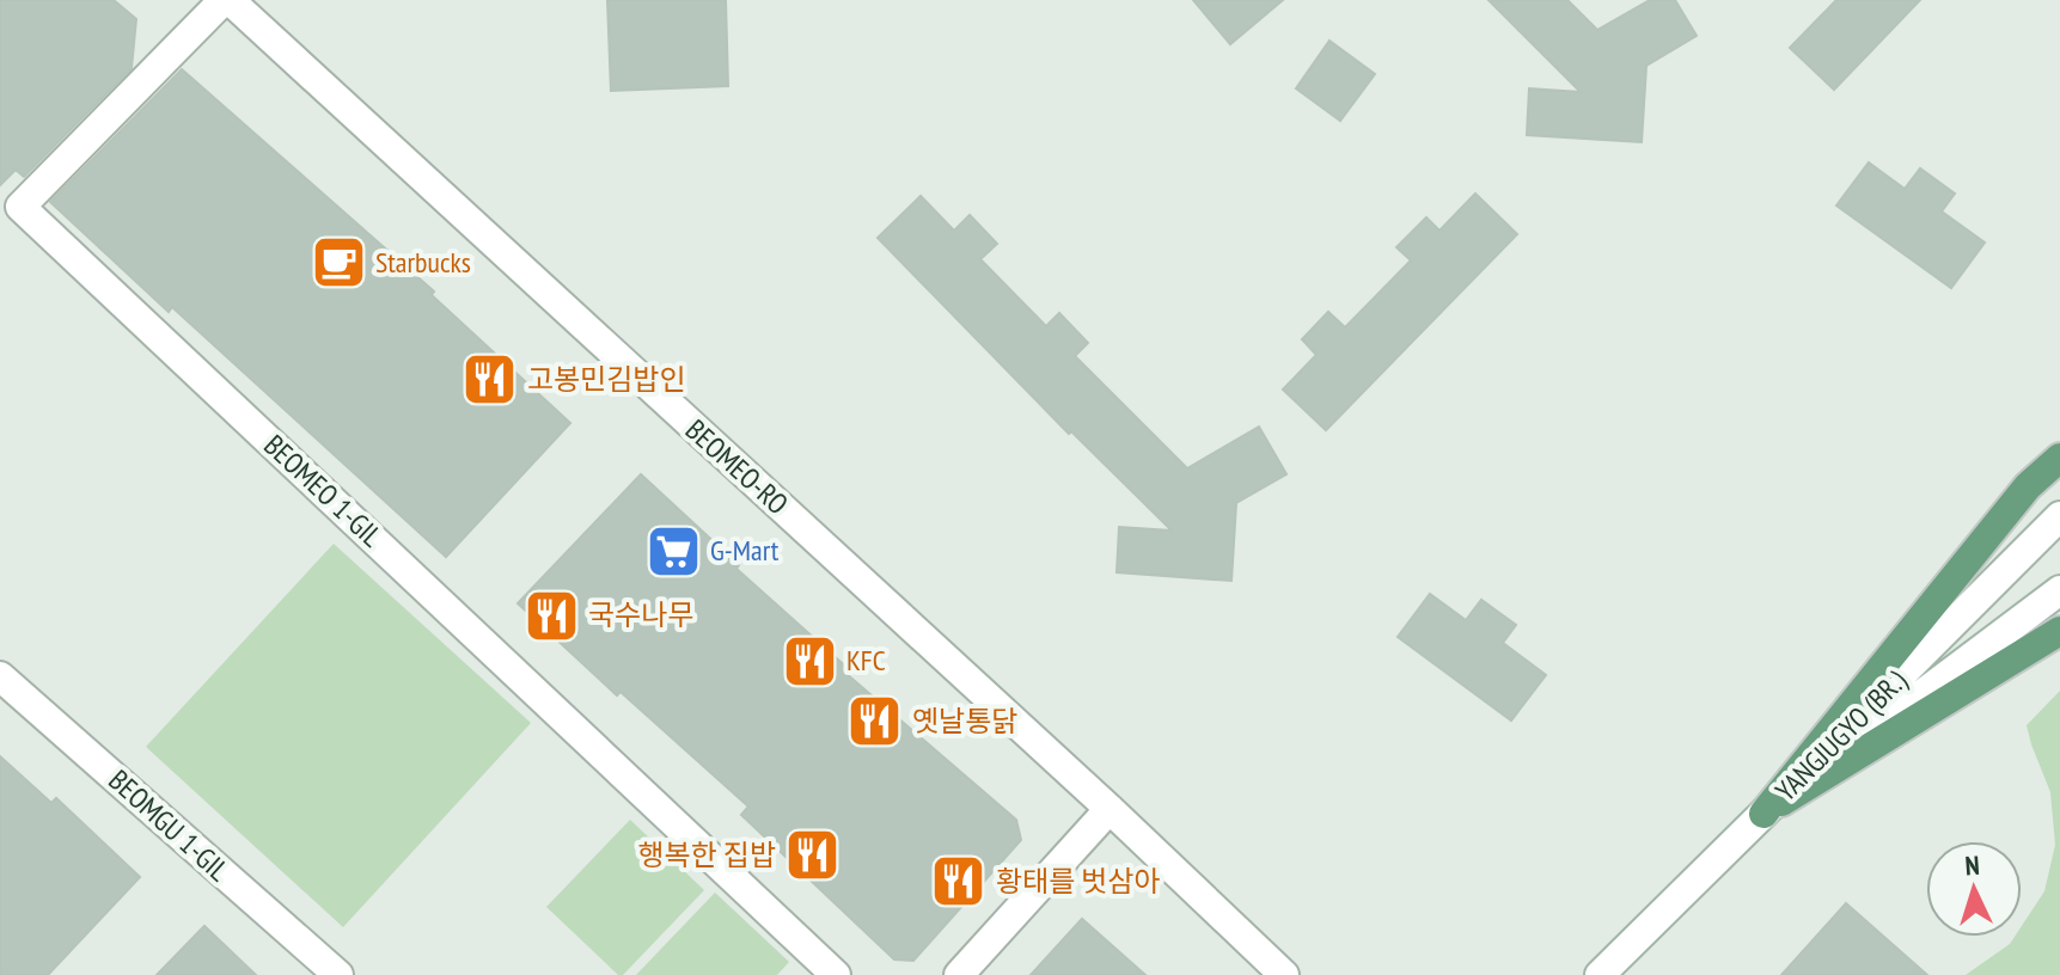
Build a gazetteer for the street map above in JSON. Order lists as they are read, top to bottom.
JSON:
{
  "streets": {
    "street": [
      "BEOMEO-RO",
      "BEOMEO 1-GIL",
      "YANGJUGYO (BR.)",
      "BEOMGU 1-GIL"
    ]
  },
  "crossings": [
    ["BEOMEO-RO", "BEOMEO 1-GIL"]
  ],
  "places": {
    "cafe": ["Starbucks"],
    "restaurant": [
      "고봉민김밥인",
      "국수나무",
      "KFC",
      "옛날통닭",
      "행복한 집밥",
      "황태를 벗삼아"
    ],
    "supermarket": ["G-Mart"]
  },
  "north": "top"
}
